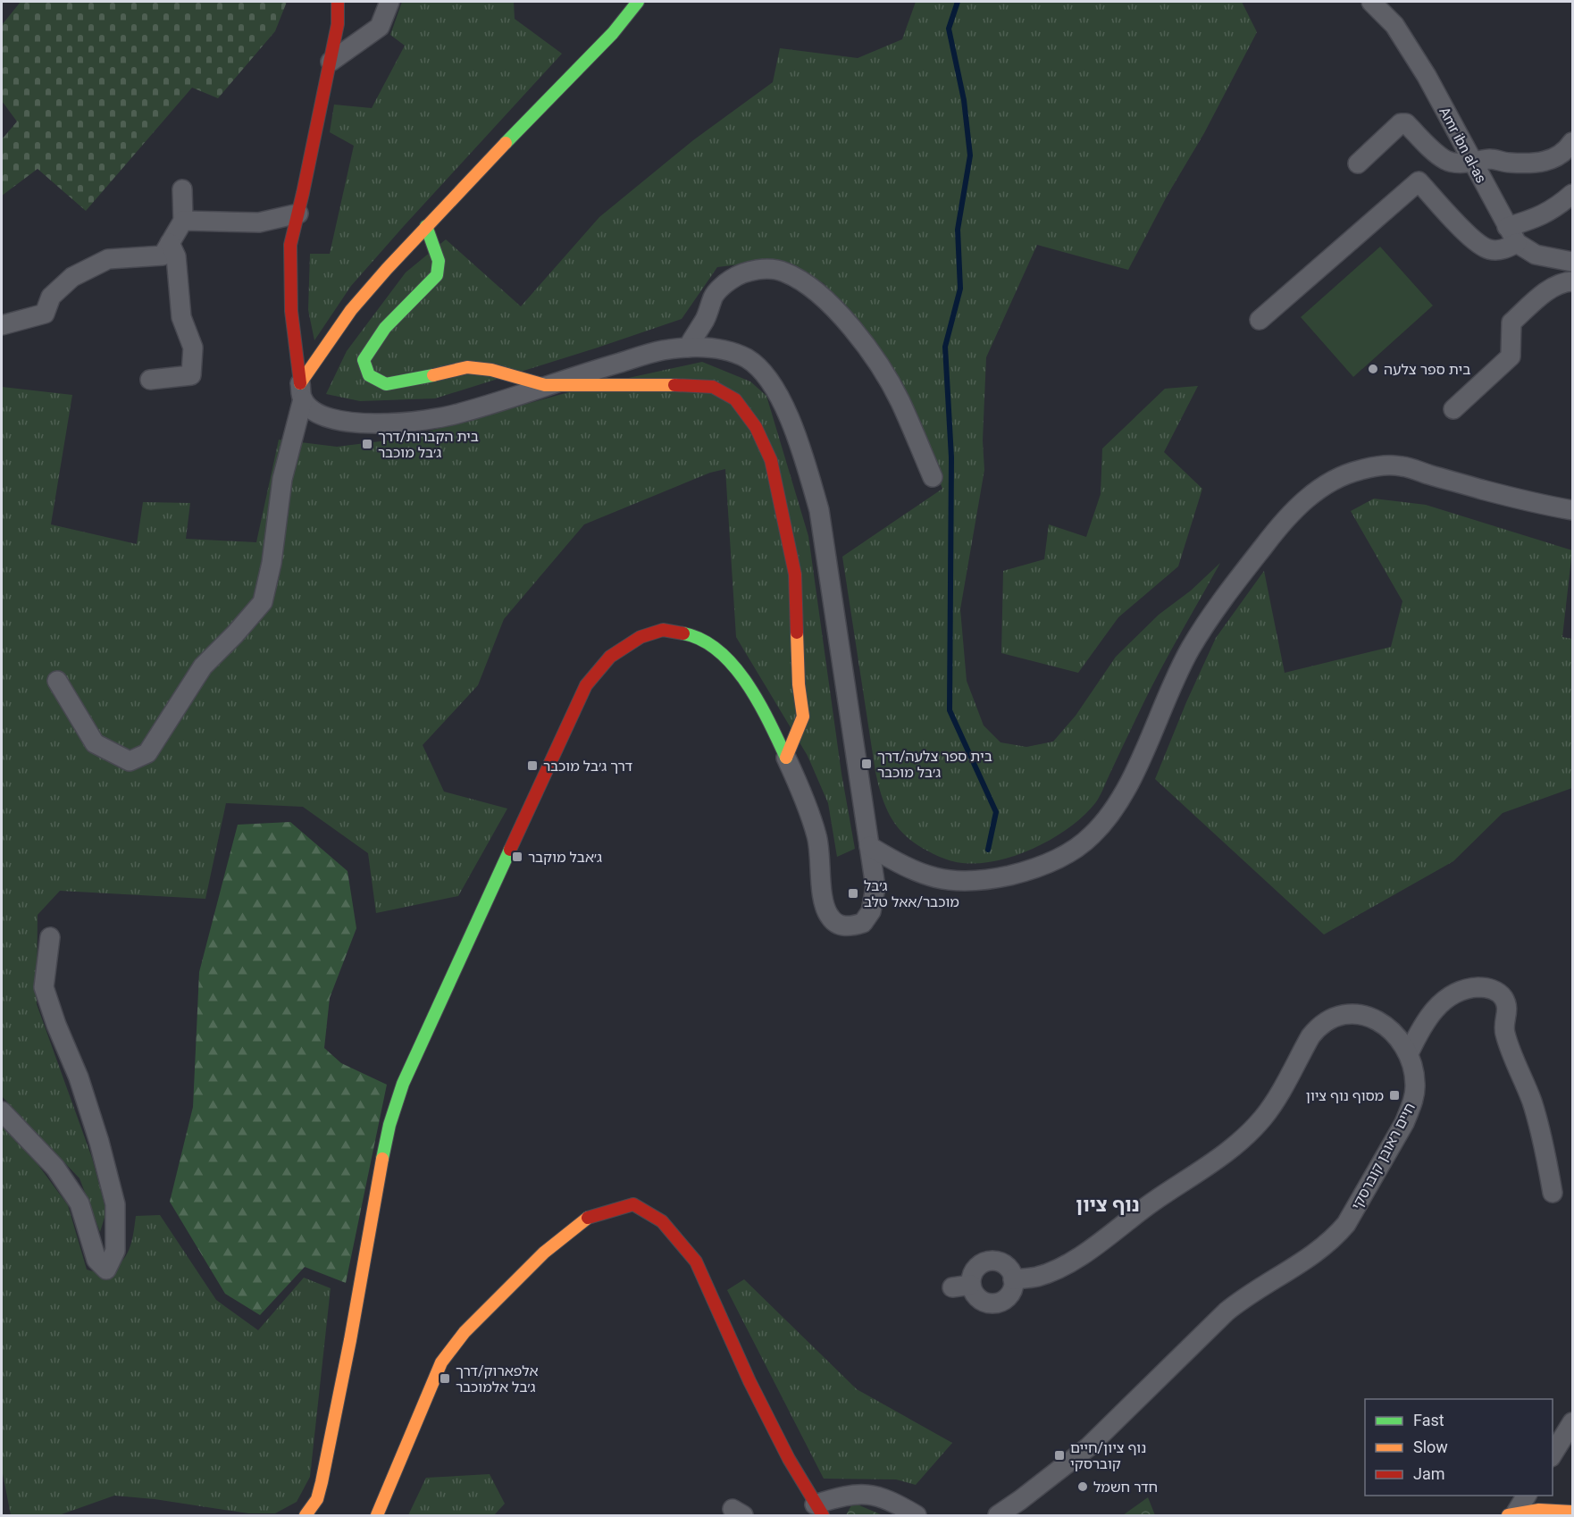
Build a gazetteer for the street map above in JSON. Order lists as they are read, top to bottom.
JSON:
{
  "streets": {
    "street": ["Amr ibn al-as", "חיים ראובן קוברסקי"]
  },
  "districts": ["נוף ציון"],
  "places": {
    "other": ["בית ספר צלעה", "חדר חשמל"],
    "transit": [
      "בית הקברות/דרך ג׳בל מוכבר",
      "בית ספר צלעה/דרך ג׳בל מוכבר",
      "דרך ג׳בל מוכבר",
      "ג׳אבל מוקבר",
      "ג׳בל מוכבר/אאל טלב",
      "מסוף נוף ציון",
      "אלפארוק/דרך ג׳בל אלמוכבר",
      "נוף ציון/חיים קוברסקי"
    ]
  },
  "legend": ["Fast", "Slow", "Jam"]
}
